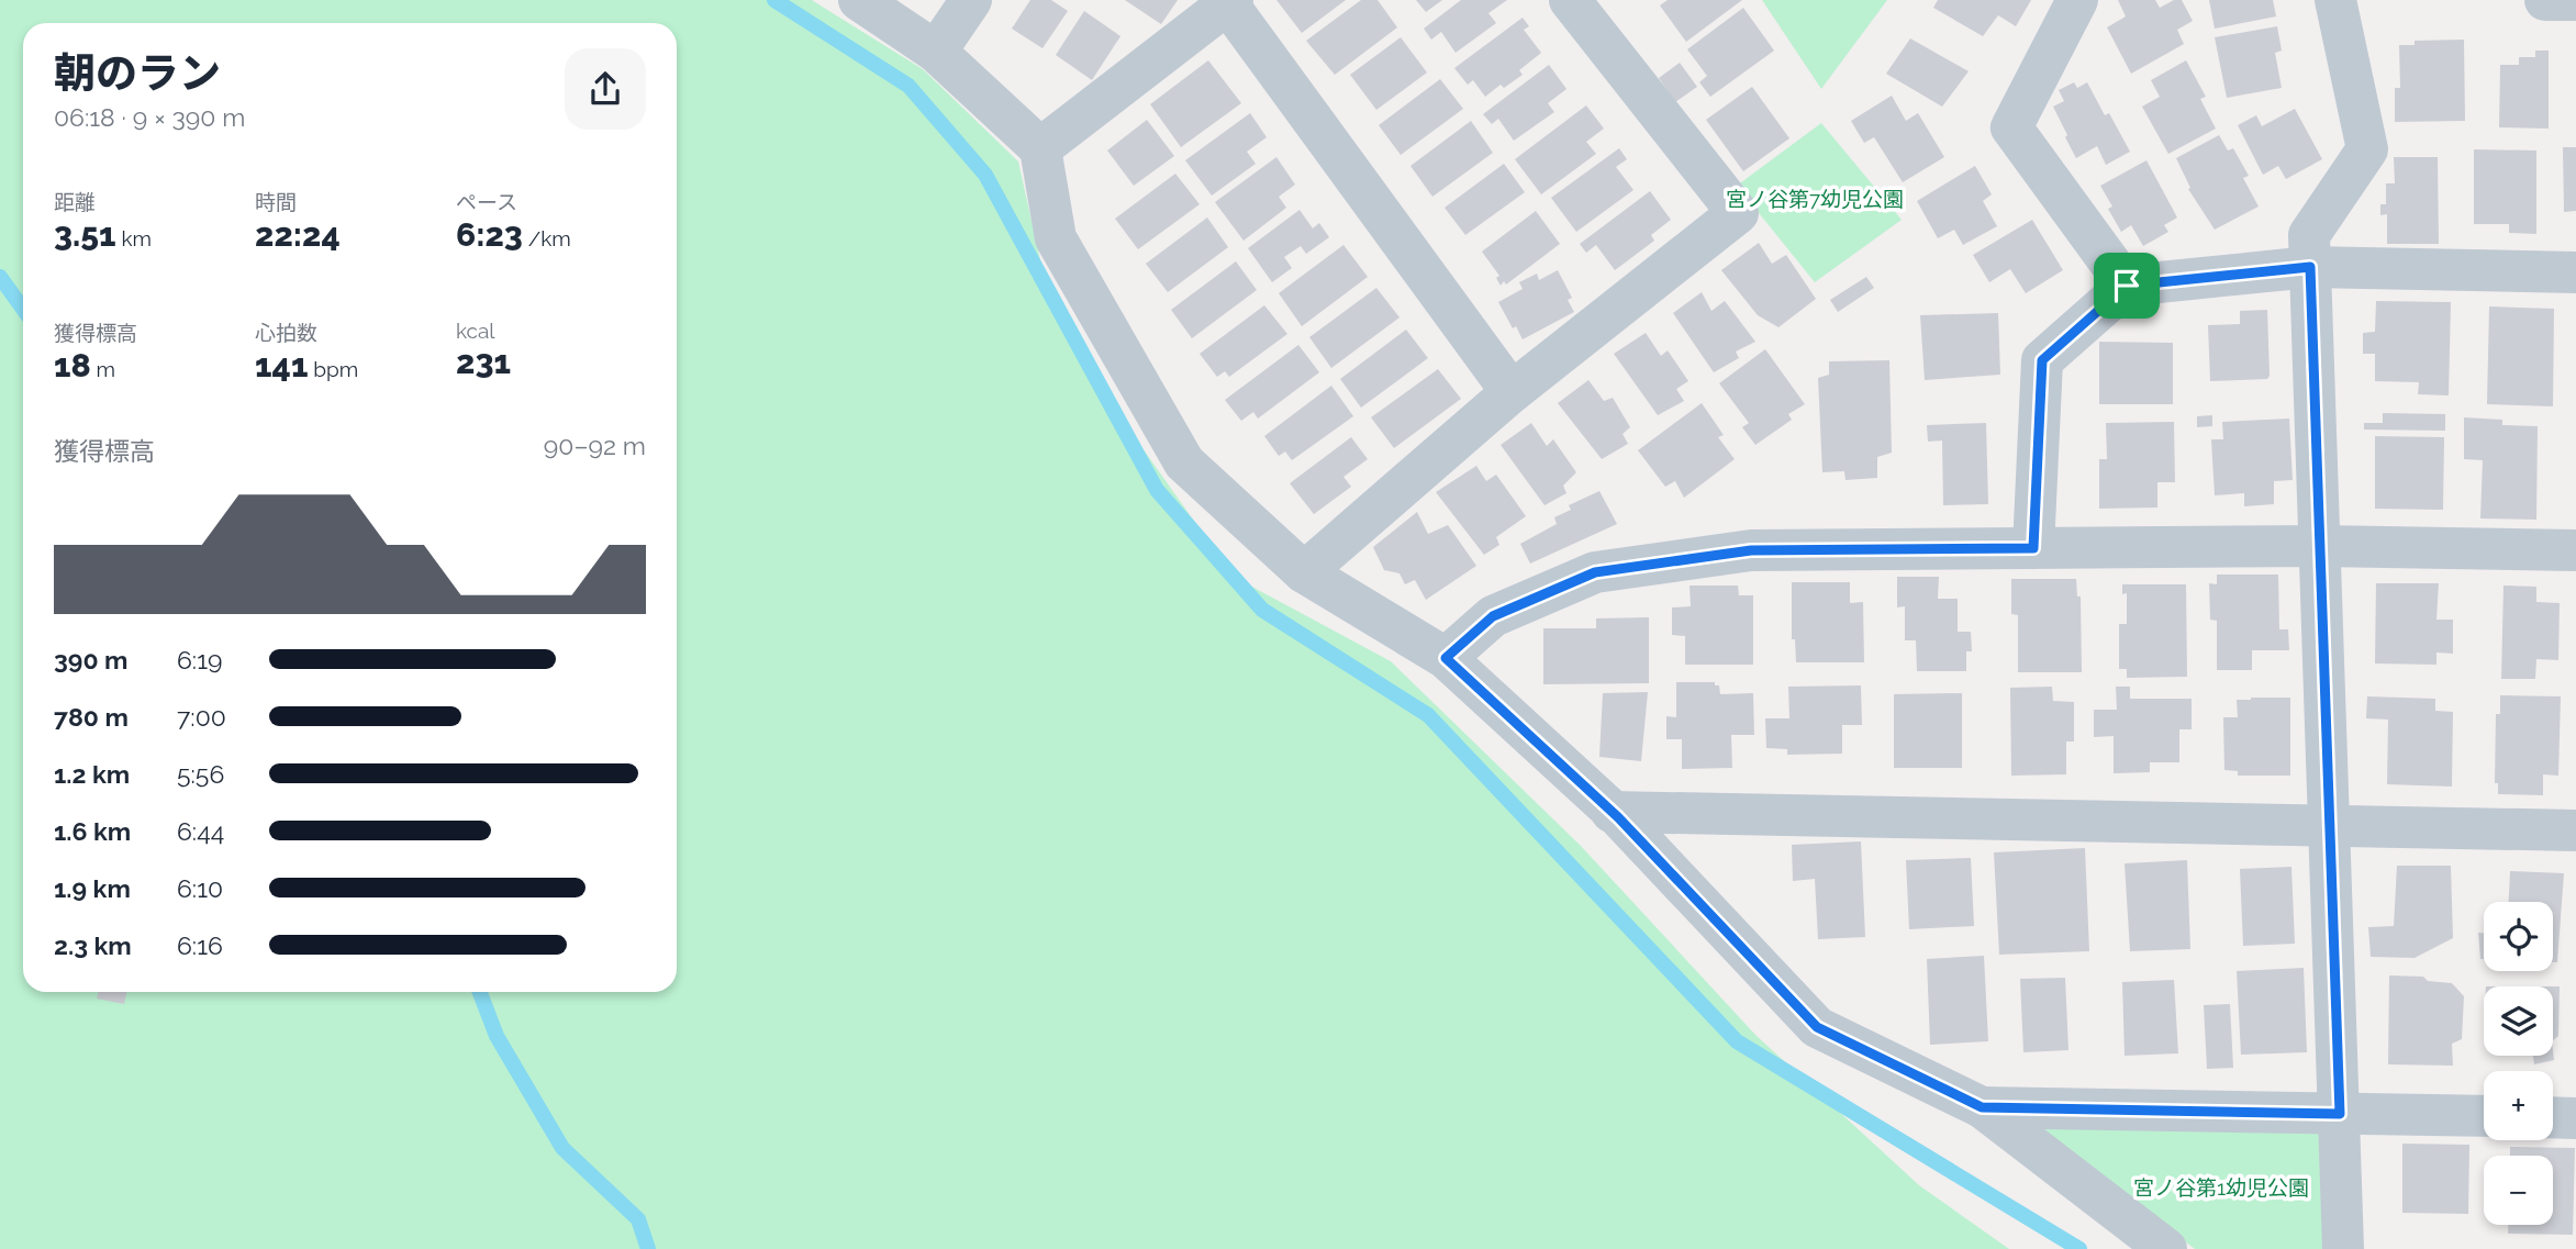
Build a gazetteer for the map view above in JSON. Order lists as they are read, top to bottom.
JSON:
{
  "parks": ["宮ノ谷第7幼児公園", "宮ノ谷第1幼児公園"],
  "page": {
    "heading": ["朝のラン", "06:18 · 9 × 390 m"],
    "stats": [
      ["距離", "3.51 km"],
      ["時間", "22:24"],
      ["ペース", "6:23 /km"],
      ["獲得標高", "18 m"],
      ["心拍数", "141 bpm"],
      ["kcal", "231"]
    ],
    "chart": ["獲得標高", "90–92 m"],
    "list": [
      {
        "name": "390 m",
        "note": "6:19"
      },
      {
        "name": "780 m",
        "note": "7:00"
      },
      {
        "name": "1.2 km",
        "note": "5:56"
      },
      {
        "name": "1.6 km",
        "note": "6:44"
      },
      {
        "name": "1.9 km",
        "note": "6:10"
      },
      {
        "name": "2.3 km",
        "note": "6:16"
      }
    ],
    "map_buttons": ["+", "−"]
  }
}
